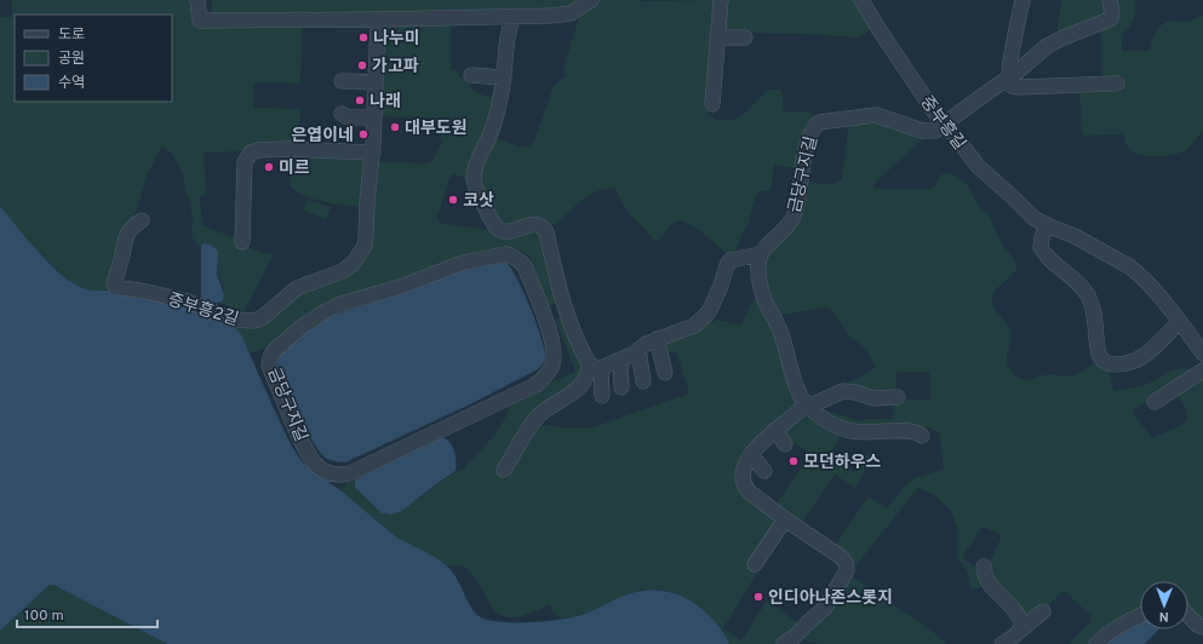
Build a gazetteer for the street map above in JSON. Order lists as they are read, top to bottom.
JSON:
{
  "streets": {
    "street": ["중부흥길", "금당구지길", "중부흥2길"]
  },
  "crossings": [
    ["중부흥길", "금당구지길"]
  ],
  "places": [
    "나누미",
    "가고파",
    "나래",
    "대부도원",
    "은엽이네",
    "미르",
    "코삿",
    "모던하우스",
    "인디아나존스롯지"
  ],
  "legend": ["도로", "공원", "수역"],
  "scale_bar": "100 m",
  "north": "bottom"
}
